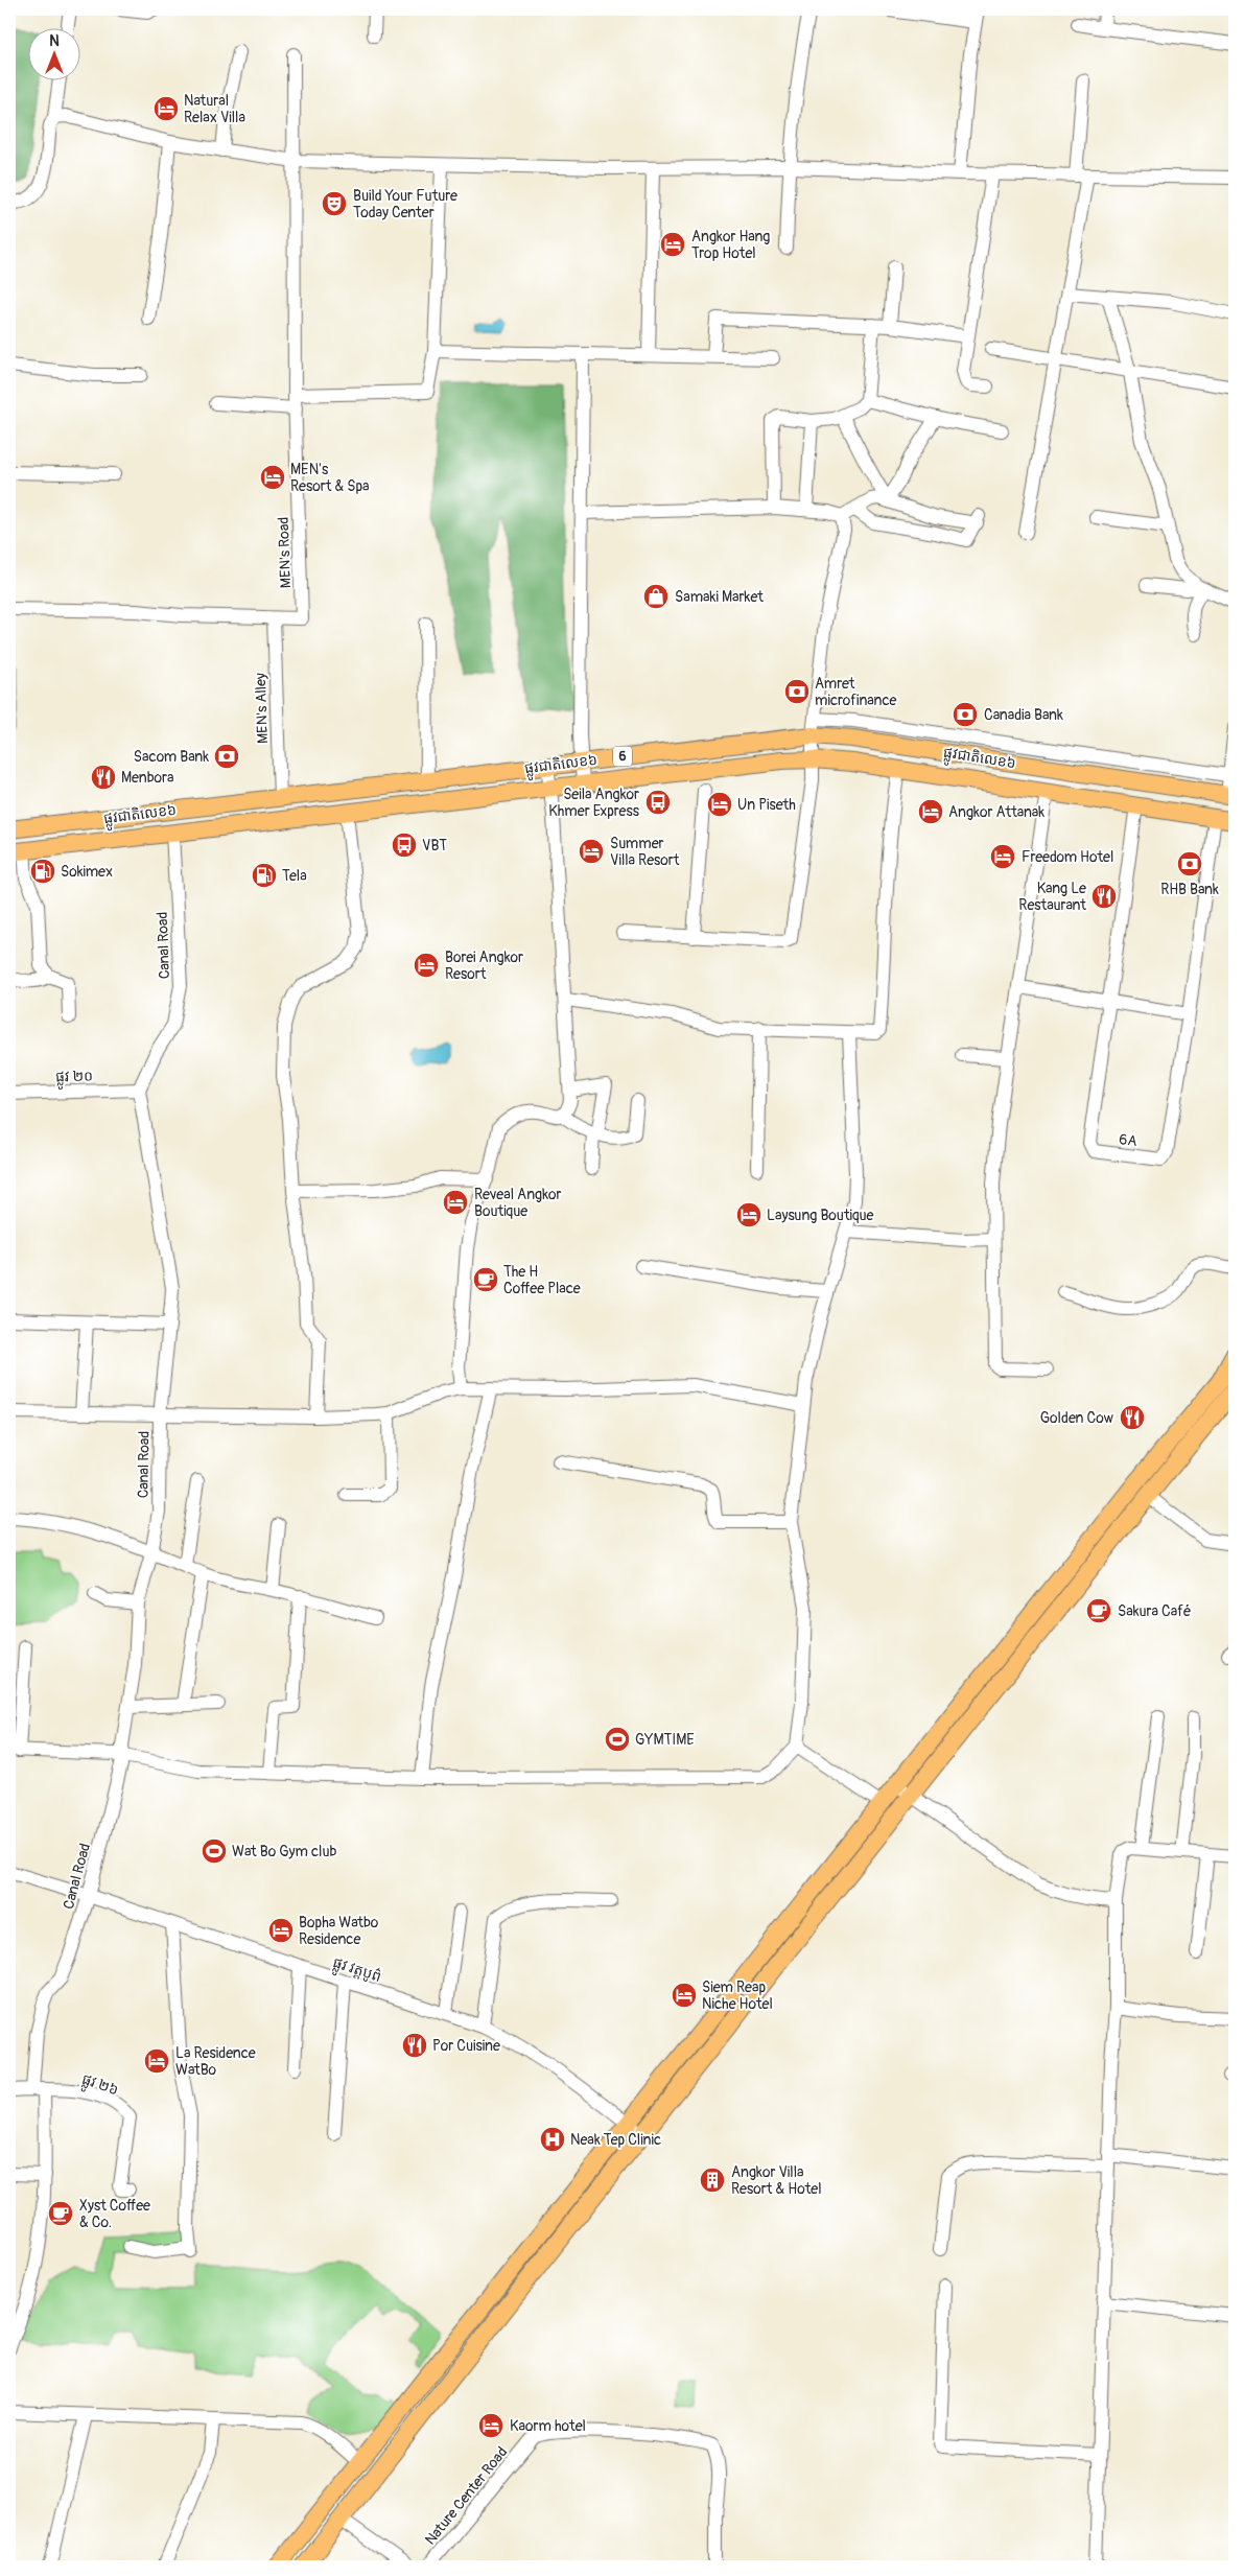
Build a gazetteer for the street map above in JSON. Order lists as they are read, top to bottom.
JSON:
{
  "streets": {
    "main road": ["6", "ផ្លូវជាតិលេខ៦"],
    "street": [
      "MEN's Road",
      "MEN's Alley",
      "Canal Road",
      "ផ្លូវ ២០",
      "6A",
      "ផ្លូវ វត្តបូព៌",
      "ផ្លូវ ២៦",
      "Nature Center Road"
    ]
  },
  "crossings": [
    ["MEN's Road", "MEN's Alley"],
    ["MEN's Alley", "ផ្លូវជាតិលេខ៦"],
    ["ផ្លូវជាតិលេខ៦", "Canal Road"],
    ["ផ្លូវជាតិលេខ៦", "6A"],
    ["Canal Road", "ផ្លូវ ២០"],
    ["Canal Road", "ផ្លូវ វត្តបូព៌"],
    ["Canal Road", "ផ្លូវ ២៦"]
  ],
  "places": {
    "hotel": [
      "Natural Relax Villa",
      "Angkor Hang Trop Hotel",
      "MEN's Resort & Spa",
      "Un Piseth",
      "Angkor Attanak",
      "Summer Villa Resort",
      "Freedom Hotel",
      "Borei Angkor Resort",
      "Reveal Angkor Boutique",
      "Laysung Boutique",
      "Bopha Watbo Residence",
      "Siem Reap Niche Hotel",
      "La Residence WatBo",
      "Kaorm hotel"
    ],
    "theatre": ["Build Your Future Today Center"],
    "shop": ["Samaki Market"],
    "bank": [
      "Amret microfinance",
      "Canadia Bank",
      "Sacom Bank",
      "RHB Bank"
    ],
    "restaurant": [
      "Menbora",
      "Kang Le Restaurant",
      "Golden Cow",
      "Por Cuisine"
    ],
    "bus stop": ["Seila Angkor Khmer Express", "VBT"],
    "fuel station": ["Sokimex", "Tela"],
    "cafe": ["The H Coffee Place", "Sakura Café", "Xyst Coffee & Co."],
    "sports": ["GYMTIME", "Wat Bo Gym club"],
    "hospital": ["Neak Tep Clinic"],
    "building": ["Angkor Villa Resort & Hotel"]
  },
  "north": "top"
}
